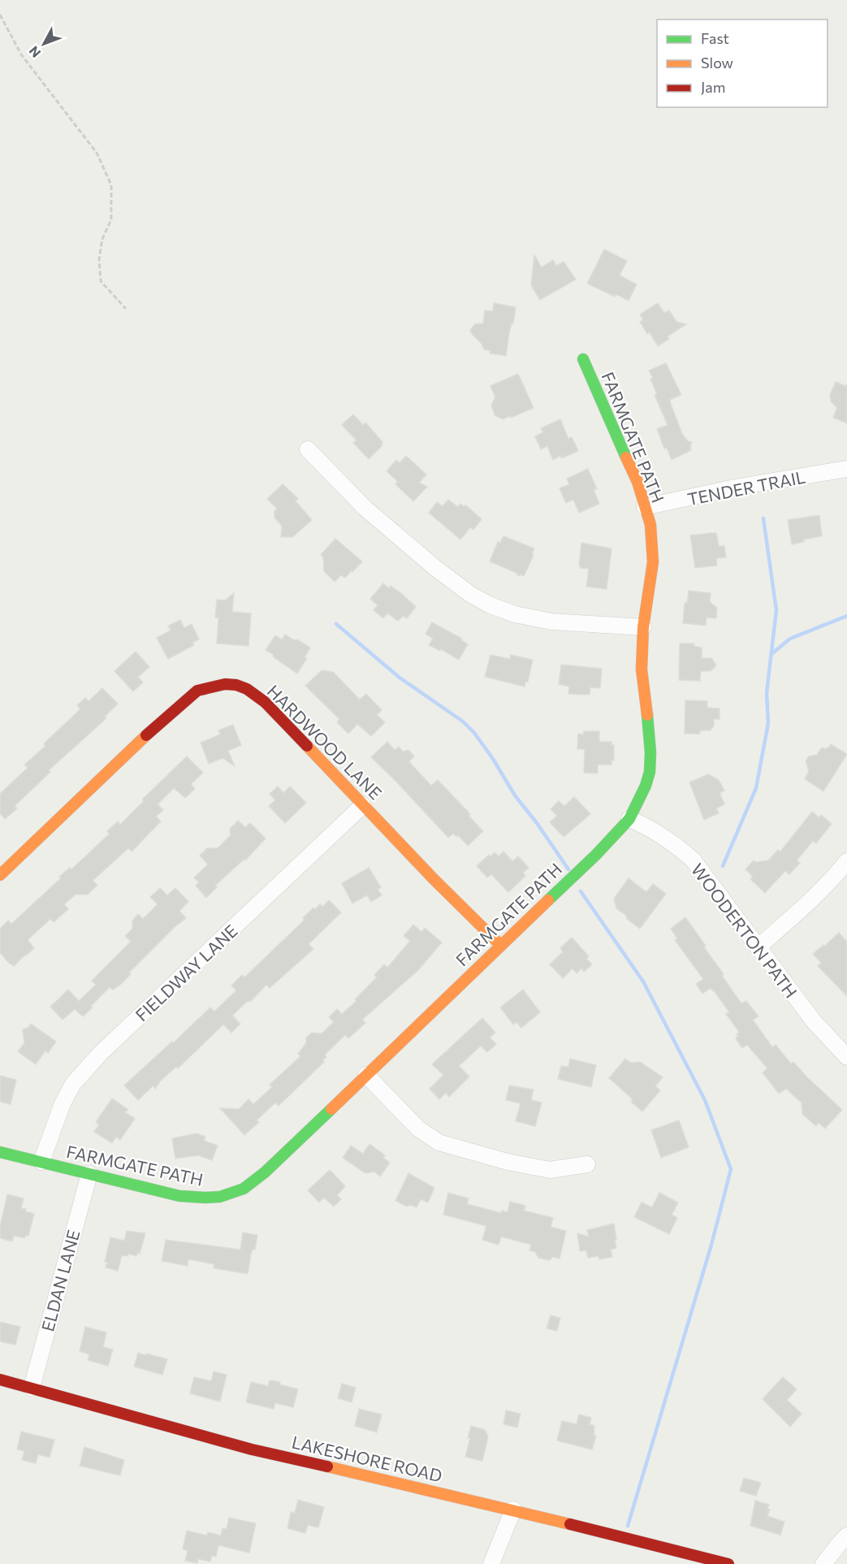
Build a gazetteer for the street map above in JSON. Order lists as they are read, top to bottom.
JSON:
{
  "streets": {
    "street": [
      "FARMGATE PATH",
      "TENDER TRAIL",
      "HARDWOOD LANE",
      "WOODERTON PATH",
      "FIELDWAY LANE",
      "ELDAN LANE",
      "LAKESHORE ROAD"
    ]
  },
  "crossings": [
    ["FARMGATE PATH", "TENDER TRAIL"],
    ["FARMGATE PATH", "HARDWOOD LANE"],
    ["FARMGATE PATH", "WOODERTON PATH"],
    ["FARMGATE PATH", "FIELDWAY LANE"],
    ["FARMGATE PATH", "ELDAN LANE"],
    ["HARDWOOD LANE", "FIELDWAY LANE"],
    ["ELDAN LANE", "LAKESHORE ROAD"]
  ],
  "legend": ["Fast", "Slow", "Jam"],
  "north": "bottom left"
}
